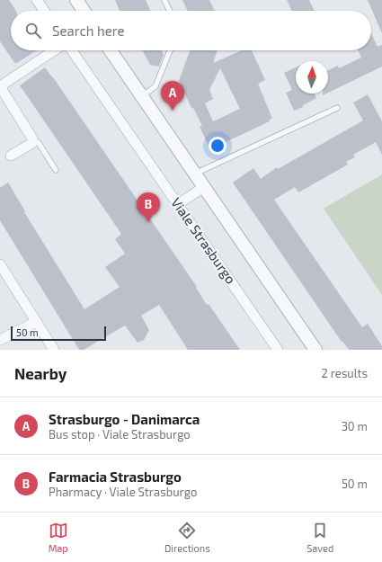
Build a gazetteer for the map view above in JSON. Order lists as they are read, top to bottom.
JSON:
{
  "streets": {
    "street": ["Viale Strasburgo"]
  },
  "scale_bar": "50 m",
  "north": "top",
  "page": {
    "search": "Search here",
    "pins": ["A", "B"],
    "scale": "50 m",
    "heading": ["Nearby", "2 results"],
    "list": [
      {
        "mark": "A",
        "name": "Strasburgo - Danimarca",
        "note": "Bus stop · Viale Strasburgo",
        "value": "30 m"
      },
      {
        "mark": "B",
        "name": "Farmacia Strasburgo",
        "note": "Pharmacy · Viale Strasburgo",
        "value": "50 m"
      }
    ],
    "nav": ["Map", "Directions", "Saved"]
  }
}
